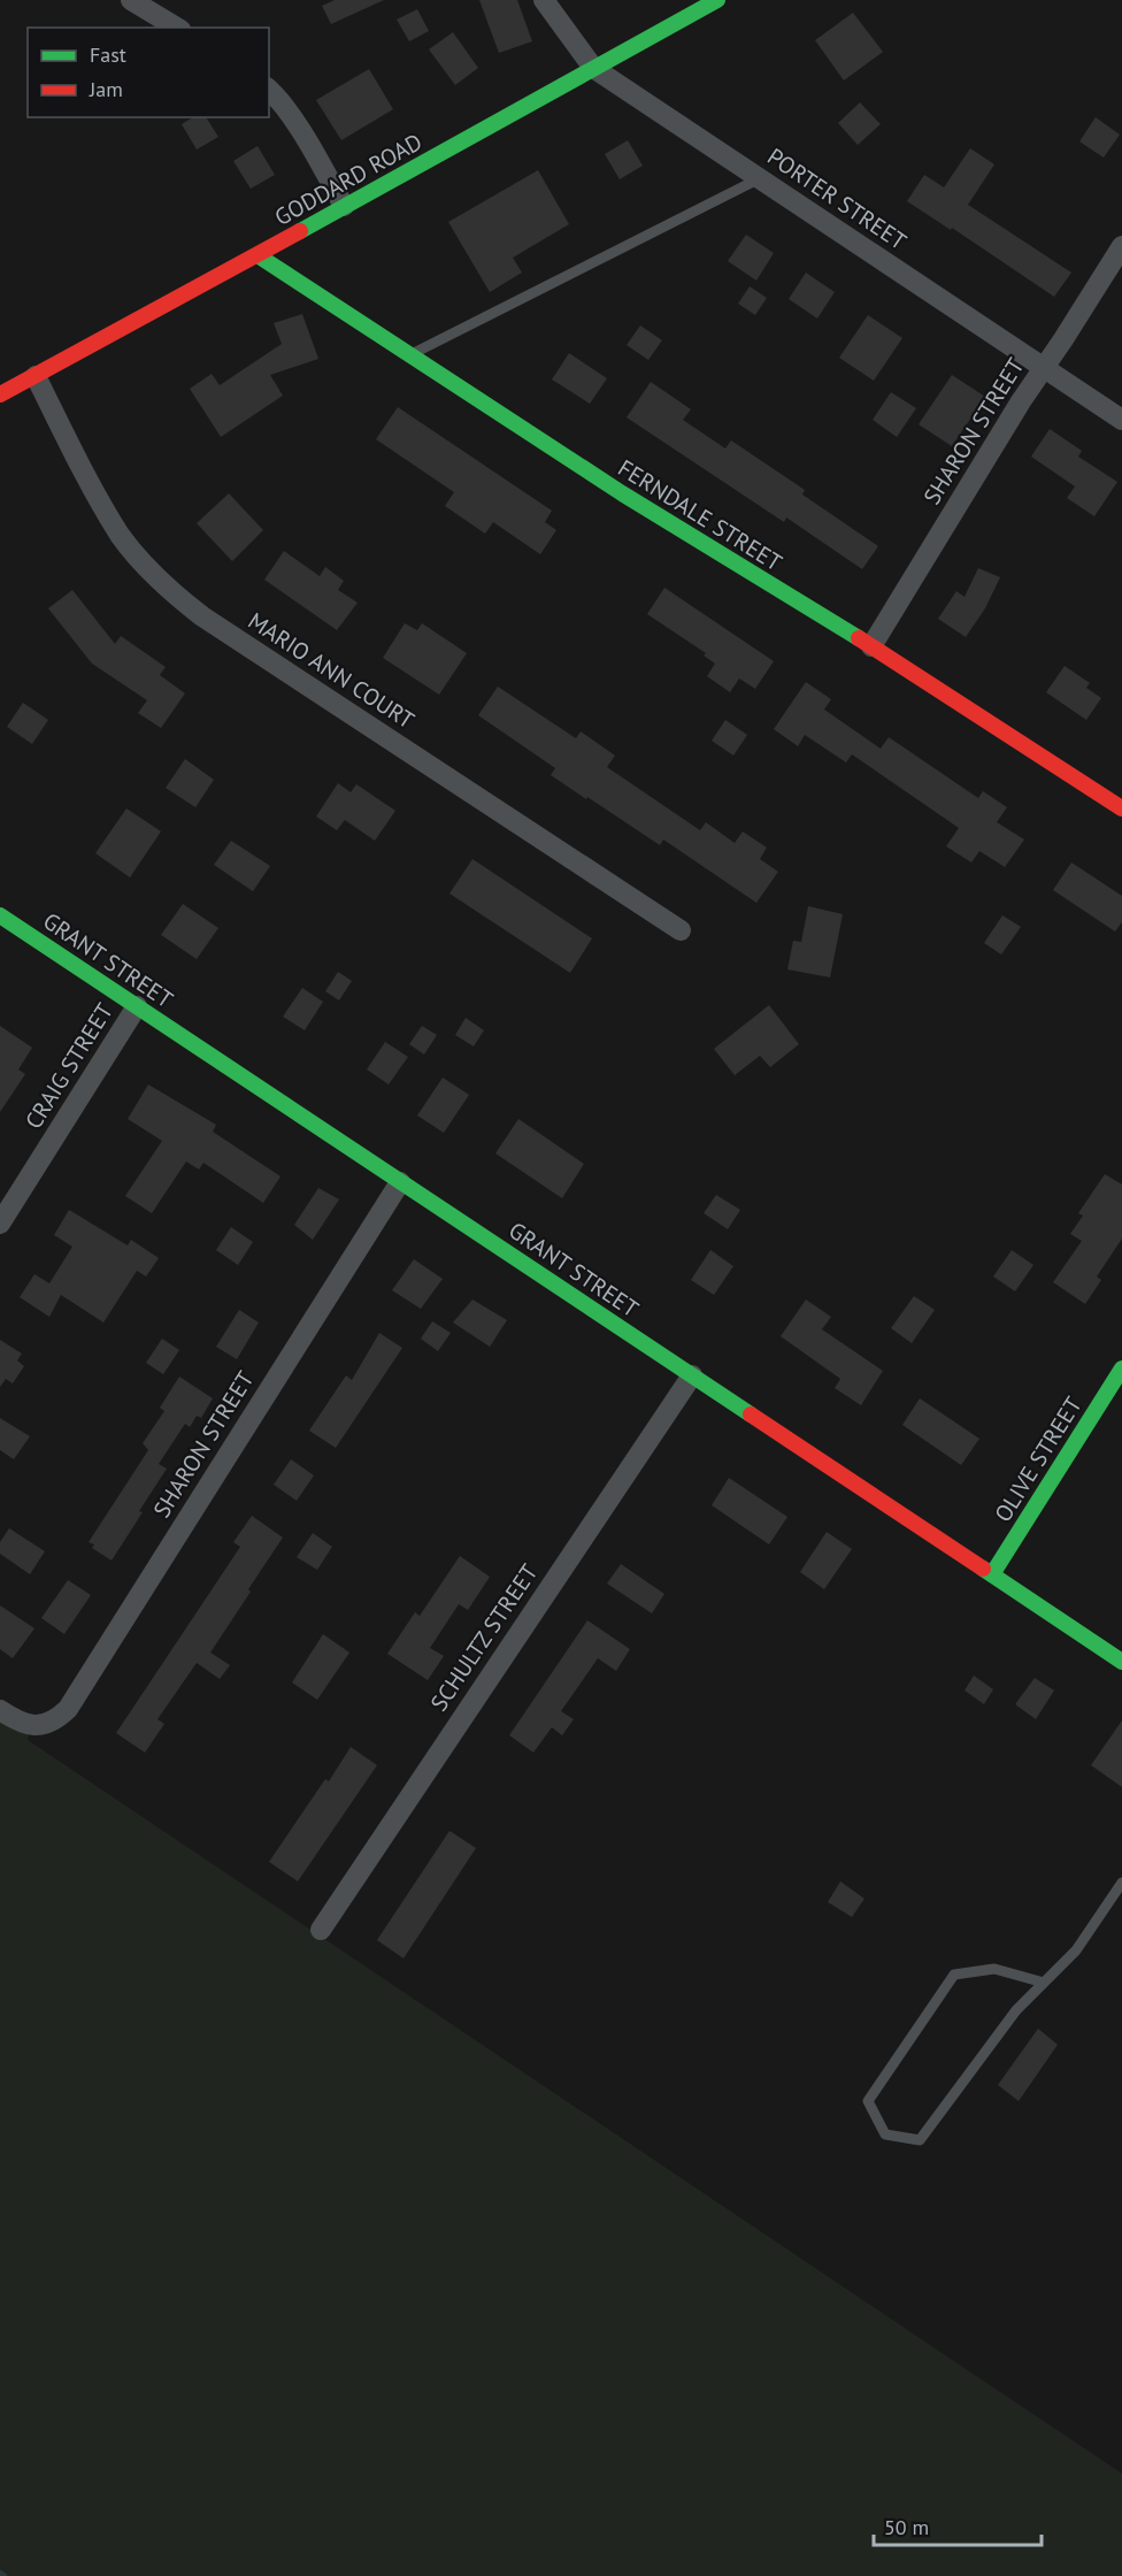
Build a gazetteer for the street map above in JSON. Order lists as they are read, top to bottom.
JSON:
{
  "streets": {
    "street": [
      "GODDARD ROAD",
      "PORTER STREET",
      "SHARON STREET",
      "FERNDALE STREET",
      "MARIO ANN COURT",
      "GRANT STREET",
      "CRAIG STREET",
      "OLIVE STREET",
      "SCHULTZ STREET"
    ]
  },
  "crossings": [
    ["GODDARD ROAD", "PORTER STREET"],
    ["GODDARD ROAD", "FERNDALE STREET"],
    ["GODDARD ROAD", "MARIO ANN COURT"],
    ["PORTER STREET", "SHARON STREET"],
    ["SHARON STREET", "FERNDALE STREET"],
    ["SHARON STREET", "GRANT STREET"],
    ["GRANT STREET", "CRAIG STREET"],
    ["GRANT STREET", "OLIVE STREET"],
    ["GRANT STREET", "SCHULTZ STREET"]
  ],
  "legend": ["Fast", "Jam"],
  "scale_bar": "50 m"
}
